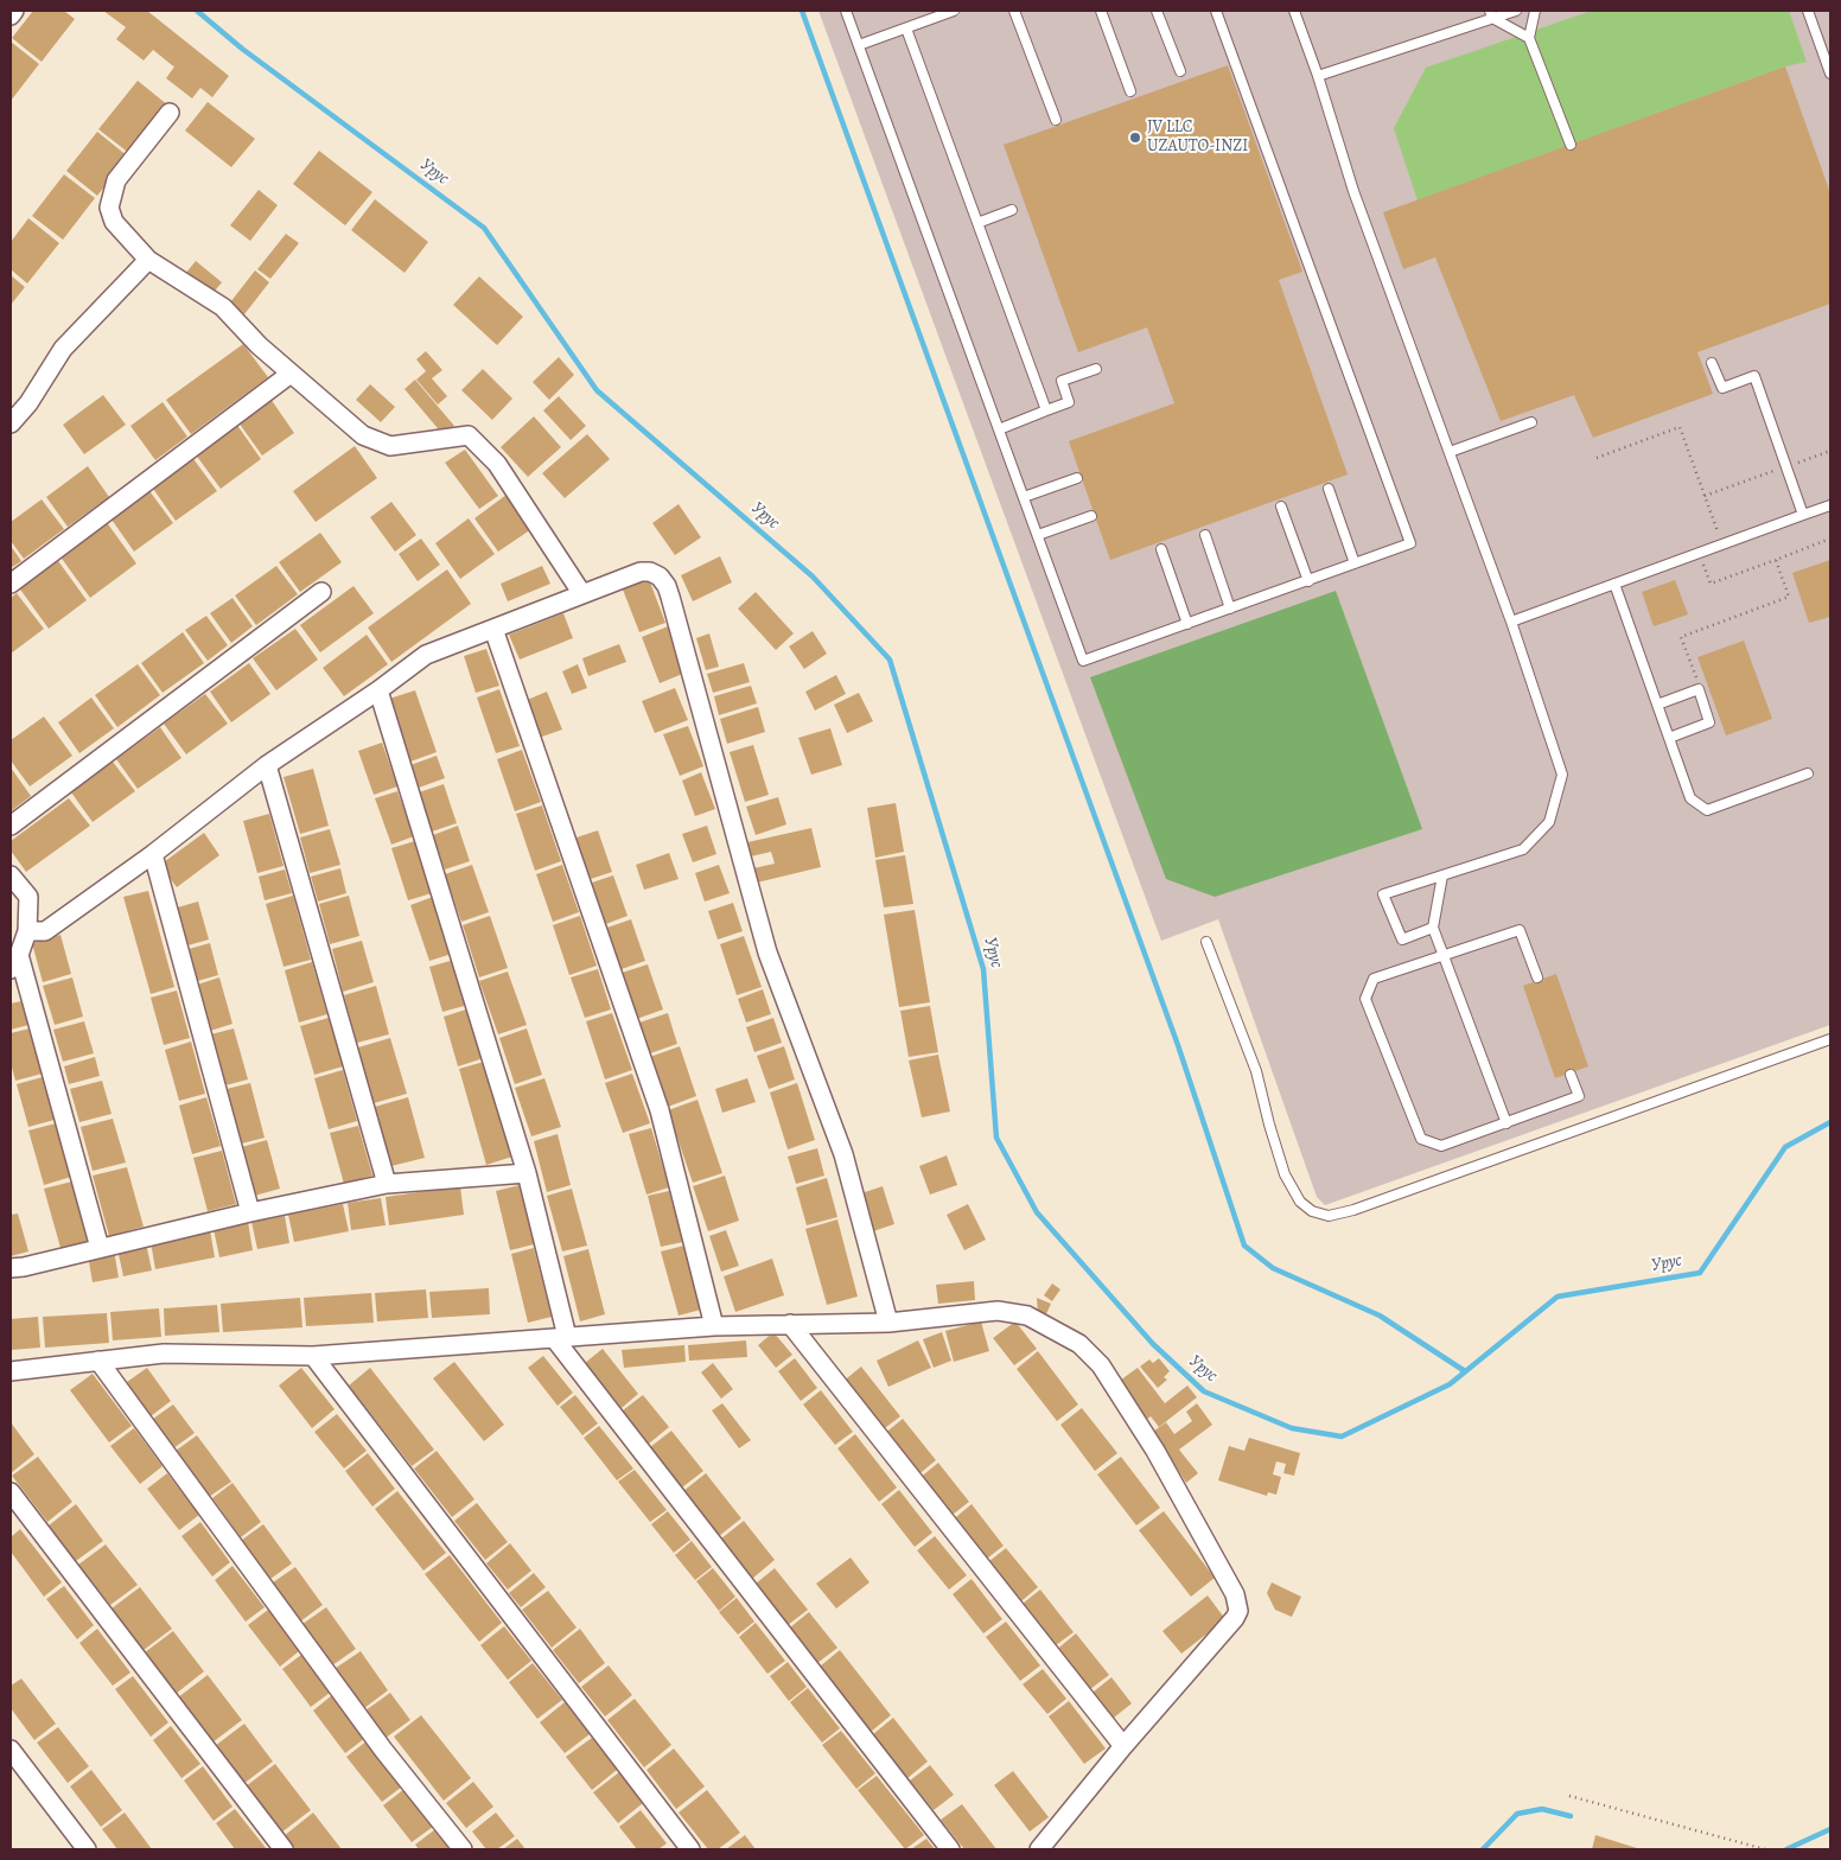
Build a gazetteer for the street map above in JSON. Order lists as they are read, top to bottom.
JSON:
{
  "water": ["Урус"],
  "places": ["JV LLC UZAUTO-INZI"]
}
